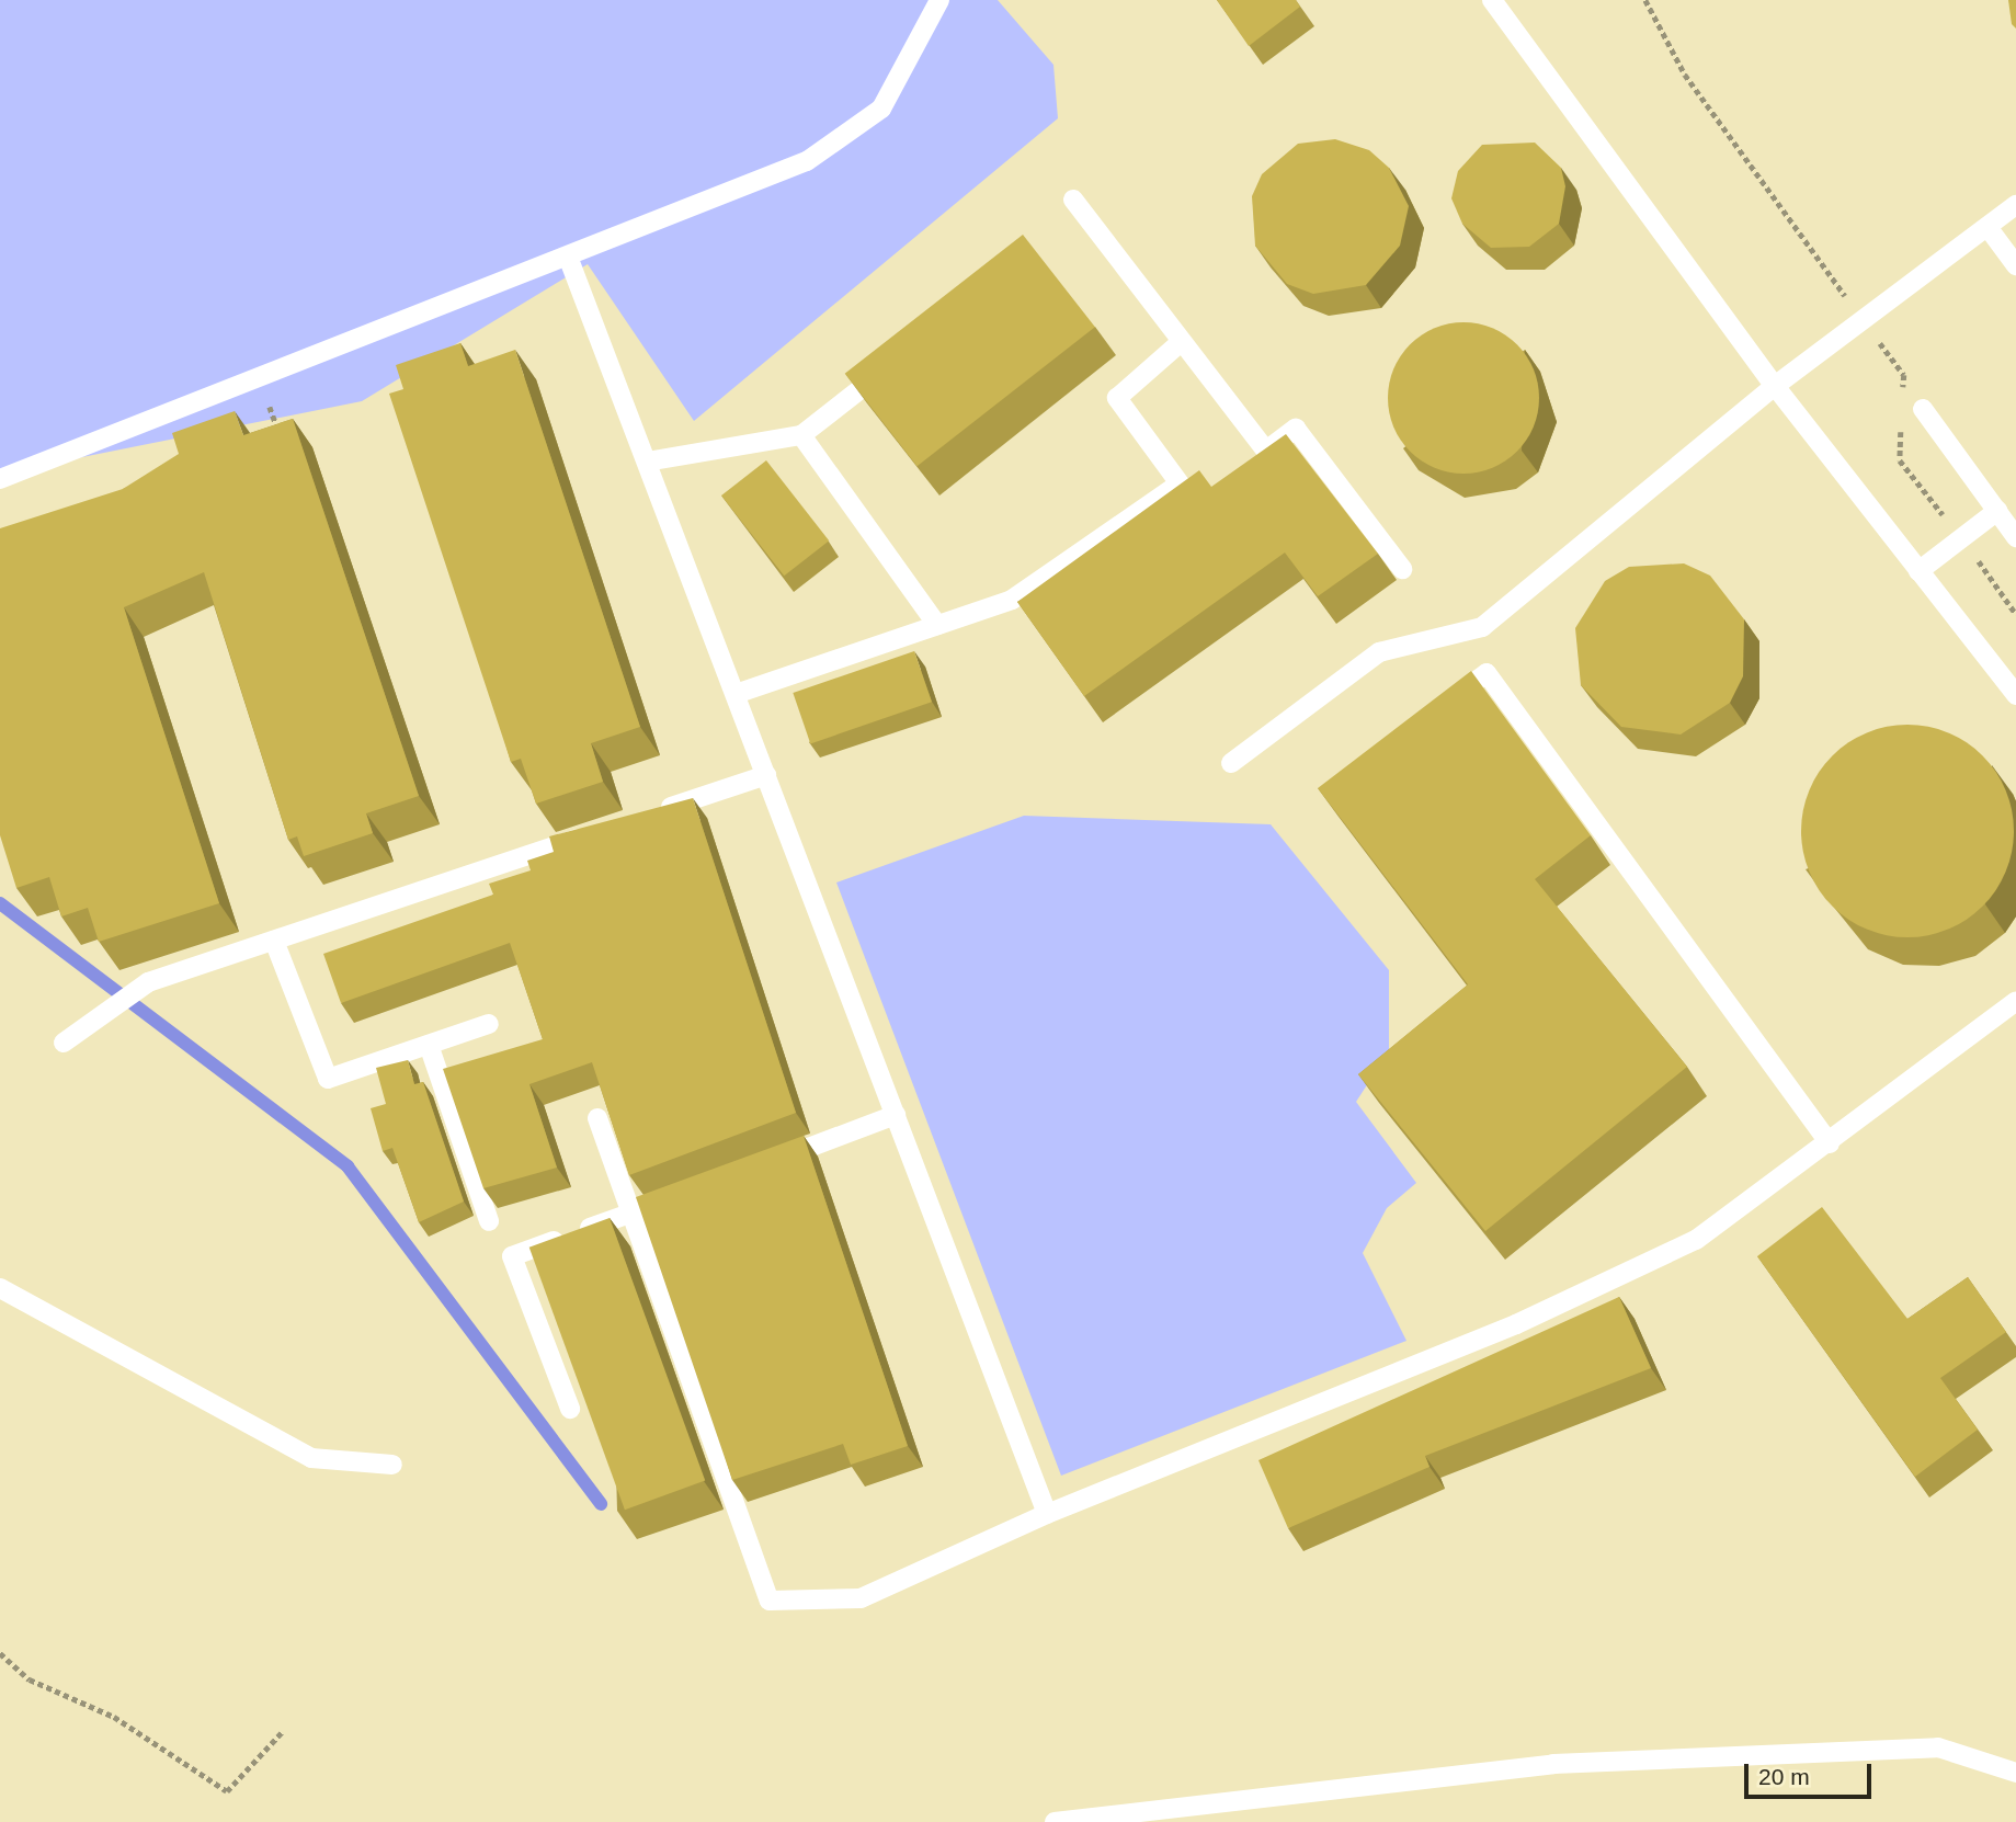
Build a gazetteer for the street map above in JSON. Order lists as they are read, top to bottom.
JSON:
{
  "scale_bar": "20 m"
}
